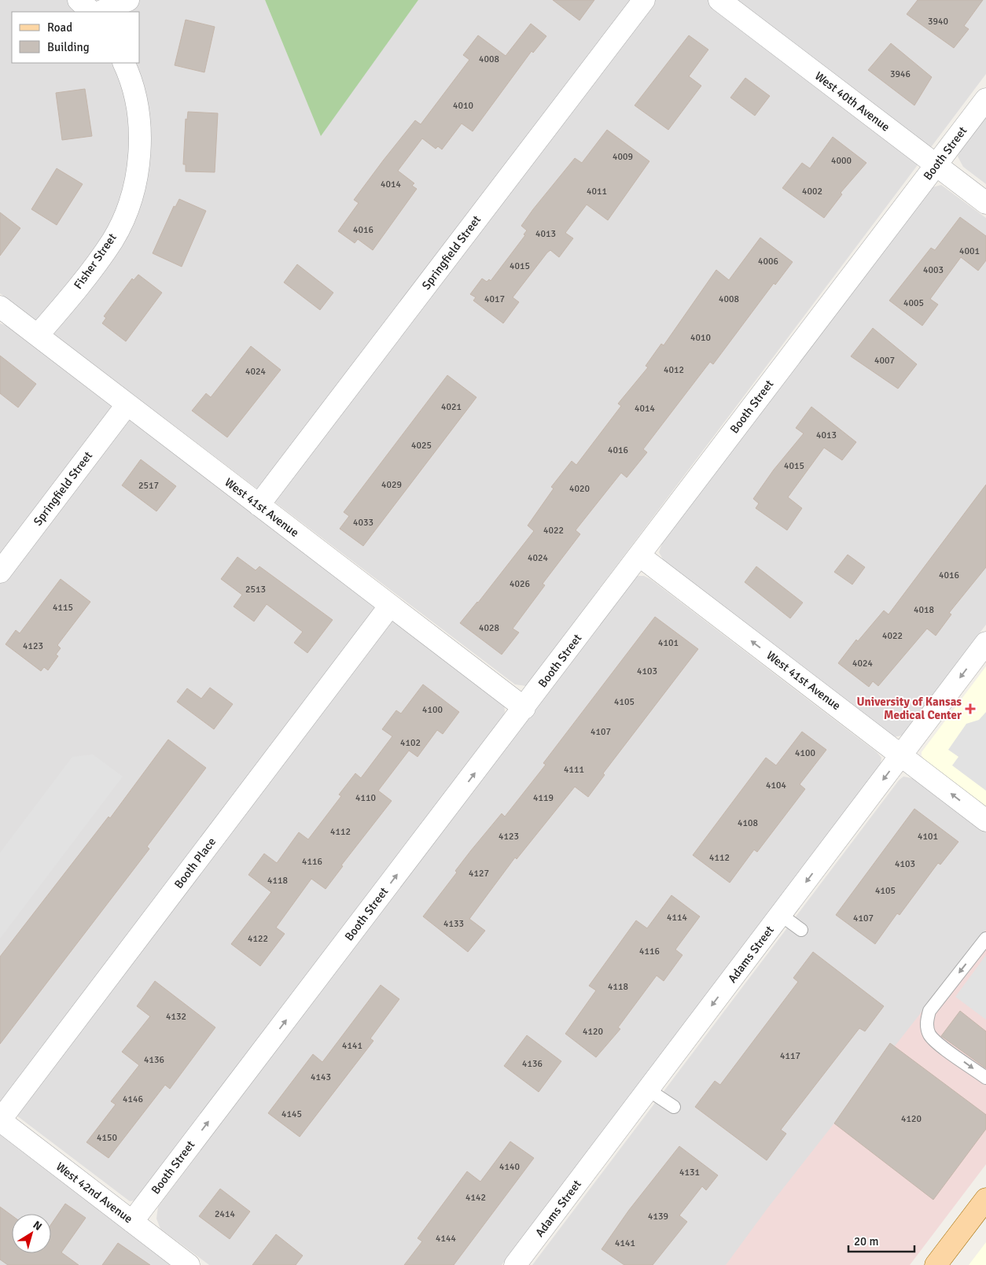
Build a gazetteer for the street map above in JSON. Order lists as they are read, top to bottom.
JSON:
{
  "streets": {
    "street": [
      "West 40th Avenue",
      "Booth Street",
      "Springfield Street",
      "Fisher Street",
      "West 41st Avenue",
      "Booth Place",
      "Adams Street",
      "West 42nd Avenue"
    ]
  },
  "crossings": [
    ["West 40th Avenue", "Booth Street"],
    ["Booth Street", "West 41st Avenue"],
    ["Booth Street", "West 42nd Avenue"],
    ["Springfield Street", "West 41st Avenue"],
    ["Fisher Street", "West 41st Avenue"],
    ["West 41st Avenue", "Booth Place"],
    ["West 41st Avenue", "Adams Street"],
    ["Booth Place", "West 42nd Avenue"]
  ],
  "one_way": ["Booth Street", "West 41st Avenue", "Adams Street"],
  "places": {
    "health": ["University of Kansas Medical Center"]
  },
  "house_numbers": [
    "3940",
    "4008",
    "3946",
    "4010",
    "4009",
    "4000",
    "4014",
    "4011",
    "4002",
    "4016",
    "4013",
    "4001",
    "4006",
    "4015",
    "4003",
    "4017",
    "4008",
    "4005",
    "4010",
    "4007",
    "4012",
    "4024",
    "4021",
    "4014",
    "4013",
    "4025",
    "4016",
    "4015",
    "4029",
    "2517",
    "4020",
    "4033",
    "4022",
    "4024",
    "4016",
    "4026",
    "2513",
    "4115",
    "4018",
    "4028",
    "4022",
    "4101",
    "4123",
    "4024",
    "4103",
    "4105",
    "4100",
    "4107",
    "4102",
    "4100",
    "4111",
    "4104",
    "4110",
    "4119",
    "4108",
    "4112",
    "4123",
    "4101",
    "4112",
    "4116",
    "4103",
    "4127",
    "4118",
    "4105",
    "4114",
    "4107",
    "4133",
    "4122",
    "4116",
    "4118",
    "4132",
    "4120",
    "4141",
    "4117",
    "4136",
    "4136",
    "4143",
    "4146",
    "4145",
    "4120",
    "4150",
    "4140",
    "4131",
    "4142",
    "2414",
    "4139",
    "4144",
    "4141"
  ],
  "legend": ["Road", "Building"],
  "scale_bar": "20 m",
  "north": "top right"
}
